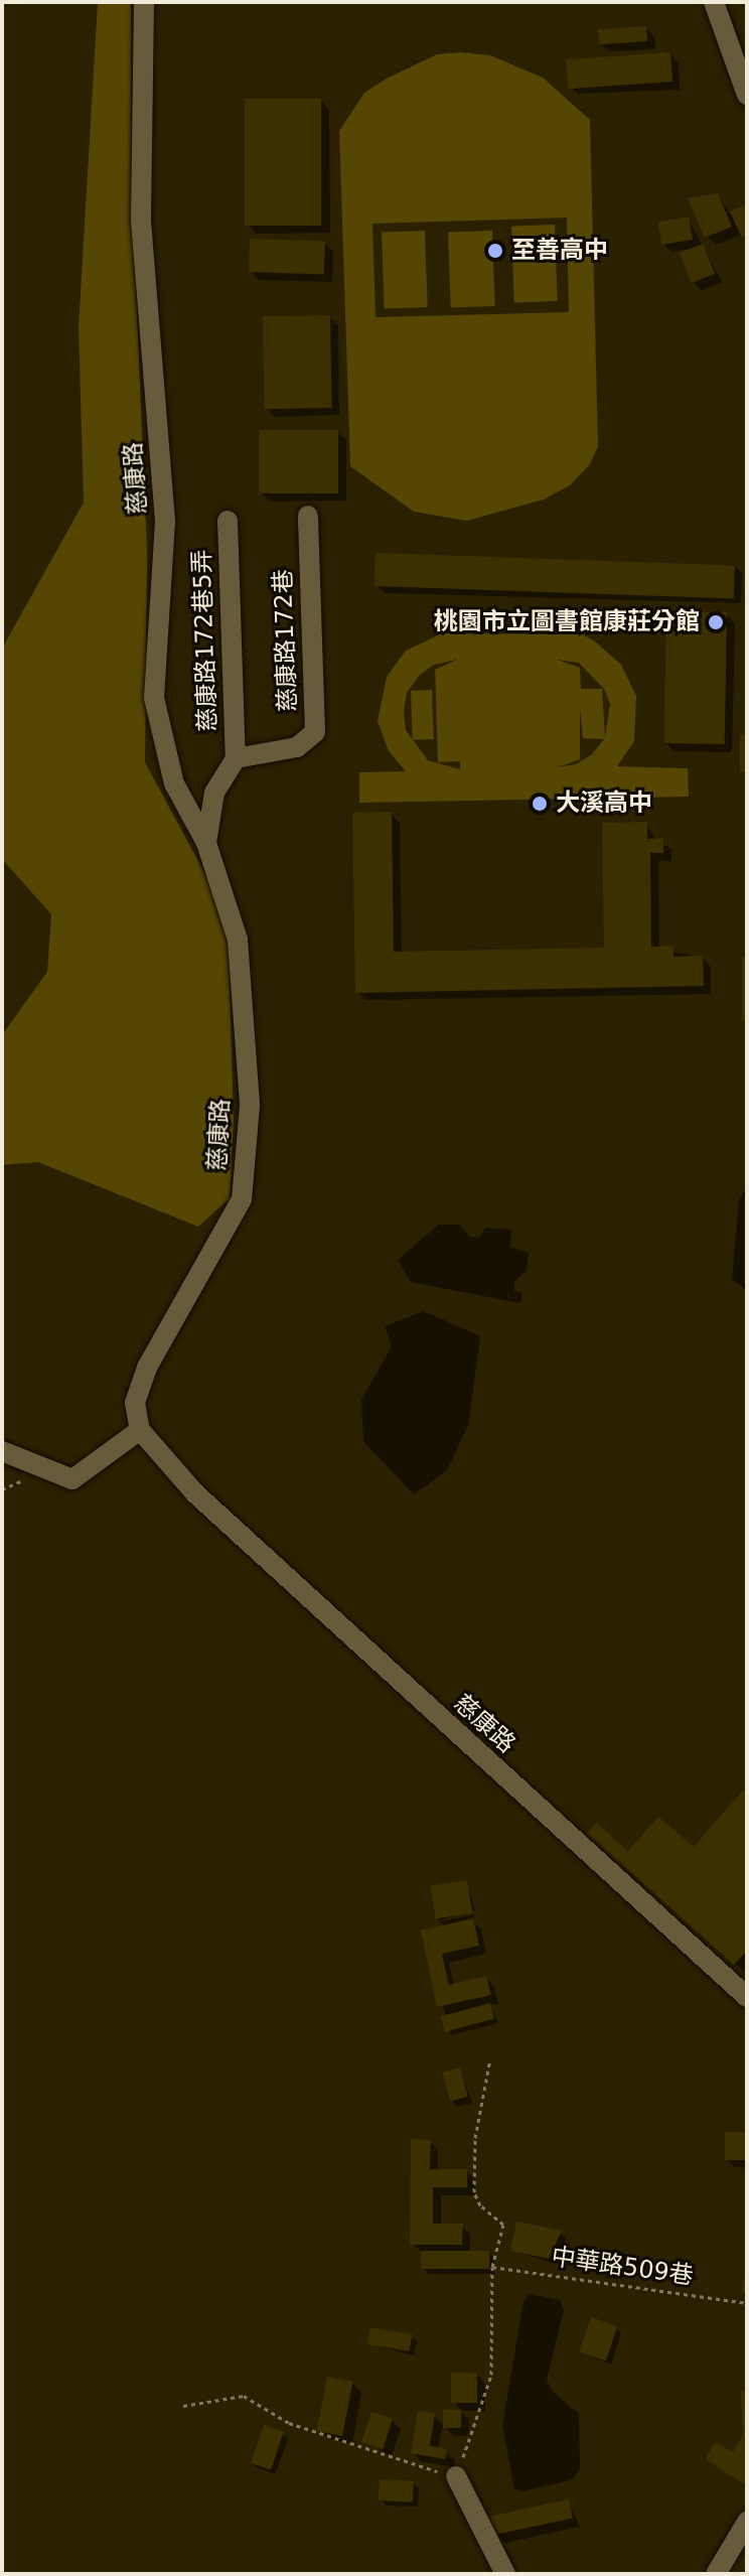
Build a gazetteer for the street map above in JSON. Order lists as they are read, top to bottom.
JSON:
{
  "streets": {
    "street": ["慈康路", "慈康路172巷5弄", "慈康路172巷"],
    "path": ["中華路509巷"]
  },
  "crossings": [
    ["慈康路172巷5弄", "慈康路172巷"]
  ],
  "places": ["至善高中", "桃園市立圖書館康莊分館", "大溪高中"]
}
